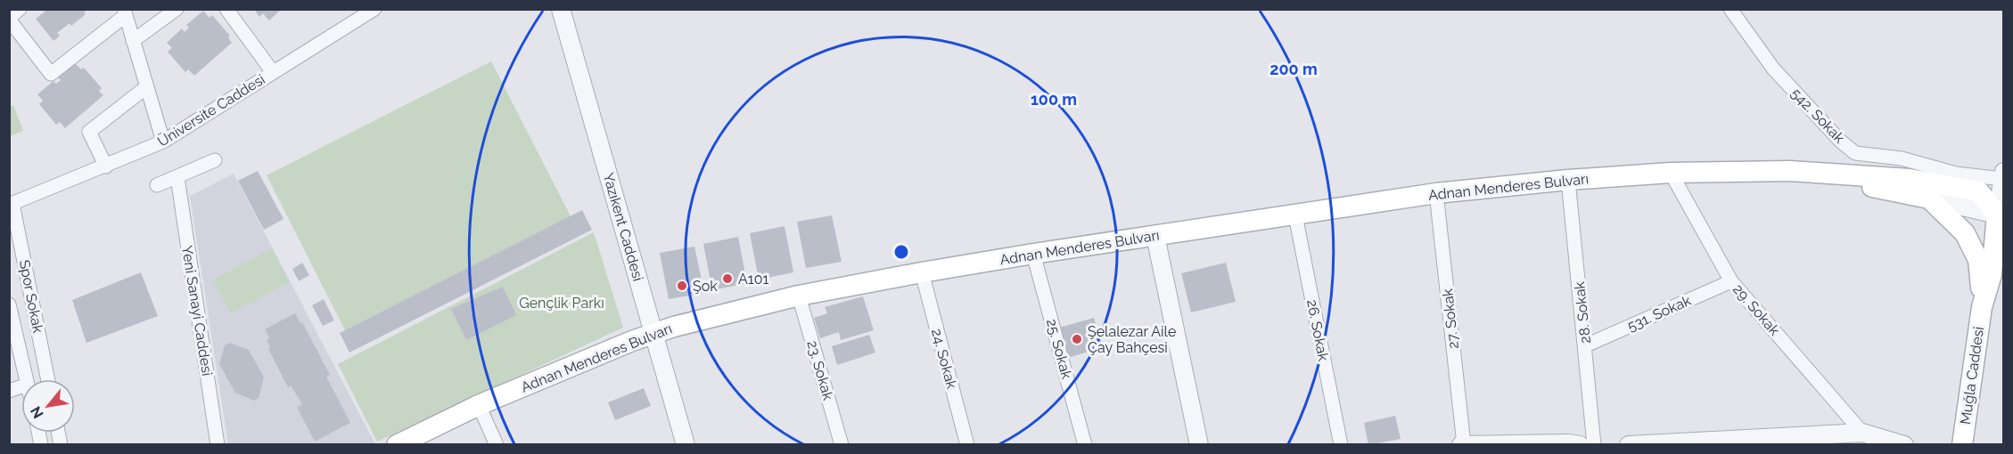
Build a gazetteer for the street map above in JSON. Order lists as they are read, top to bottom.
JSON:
{
  "streets": {
    "main road": ["Adnan Menderes Bulvarı", "Muğla Caddesi"],
    "street": [
      "Üniversite Caddesi",
      "542. Sokak",
      "Yazıkent Caddesi",
      "Spor Sokak",
      "29. Sokak",
      "Yeni Sanayi Caddesi",
      "28. Sokak",
      "531. Sokak",
      "27. Sokak",
      "26. Sokak",
      "25. Sokak",
      "24. Sokak",
      "23. Sokak"
    ]
  },
  "crossings": [
    ["Üniversite Caddesi", "Spor Sokak"],
    ["Adnan Menderes Bulvarı", "Yazıkent Caddesi"],
    ["Adnan Menderes Bulvarı", "29. Sokak"],
    ["Adnan Menderes Bulvarı", "28. Sokak"],
    ["Adnan Menderes Bulvarı", "27. Sokak"],
    ["Adnan Menderes Bulvarı", "26. Sokak"],
    ["Adnan Menderes Bulvarı", "25. Sokak"],
    ["Adnan Menderes Bulvarı", "24. Sokak"],
    ["Adnan Menderes Bulvarı", "23. Sokak"],
    ["Adnan Menderes Bulvarı", "Muğla Caddesi"],
    ["29. Sokak", "531. Sokak"],
    ["28. Sokak", "531. Sokak"]
  ],
  "parks": ["Gençlik Parkı"],
  "places": ["A101", "Şok", "Şelalezar Aile Çay Bahçesi"],
  "north": "bottom left",
  "rings": ["200 m", "100 m"]
}
